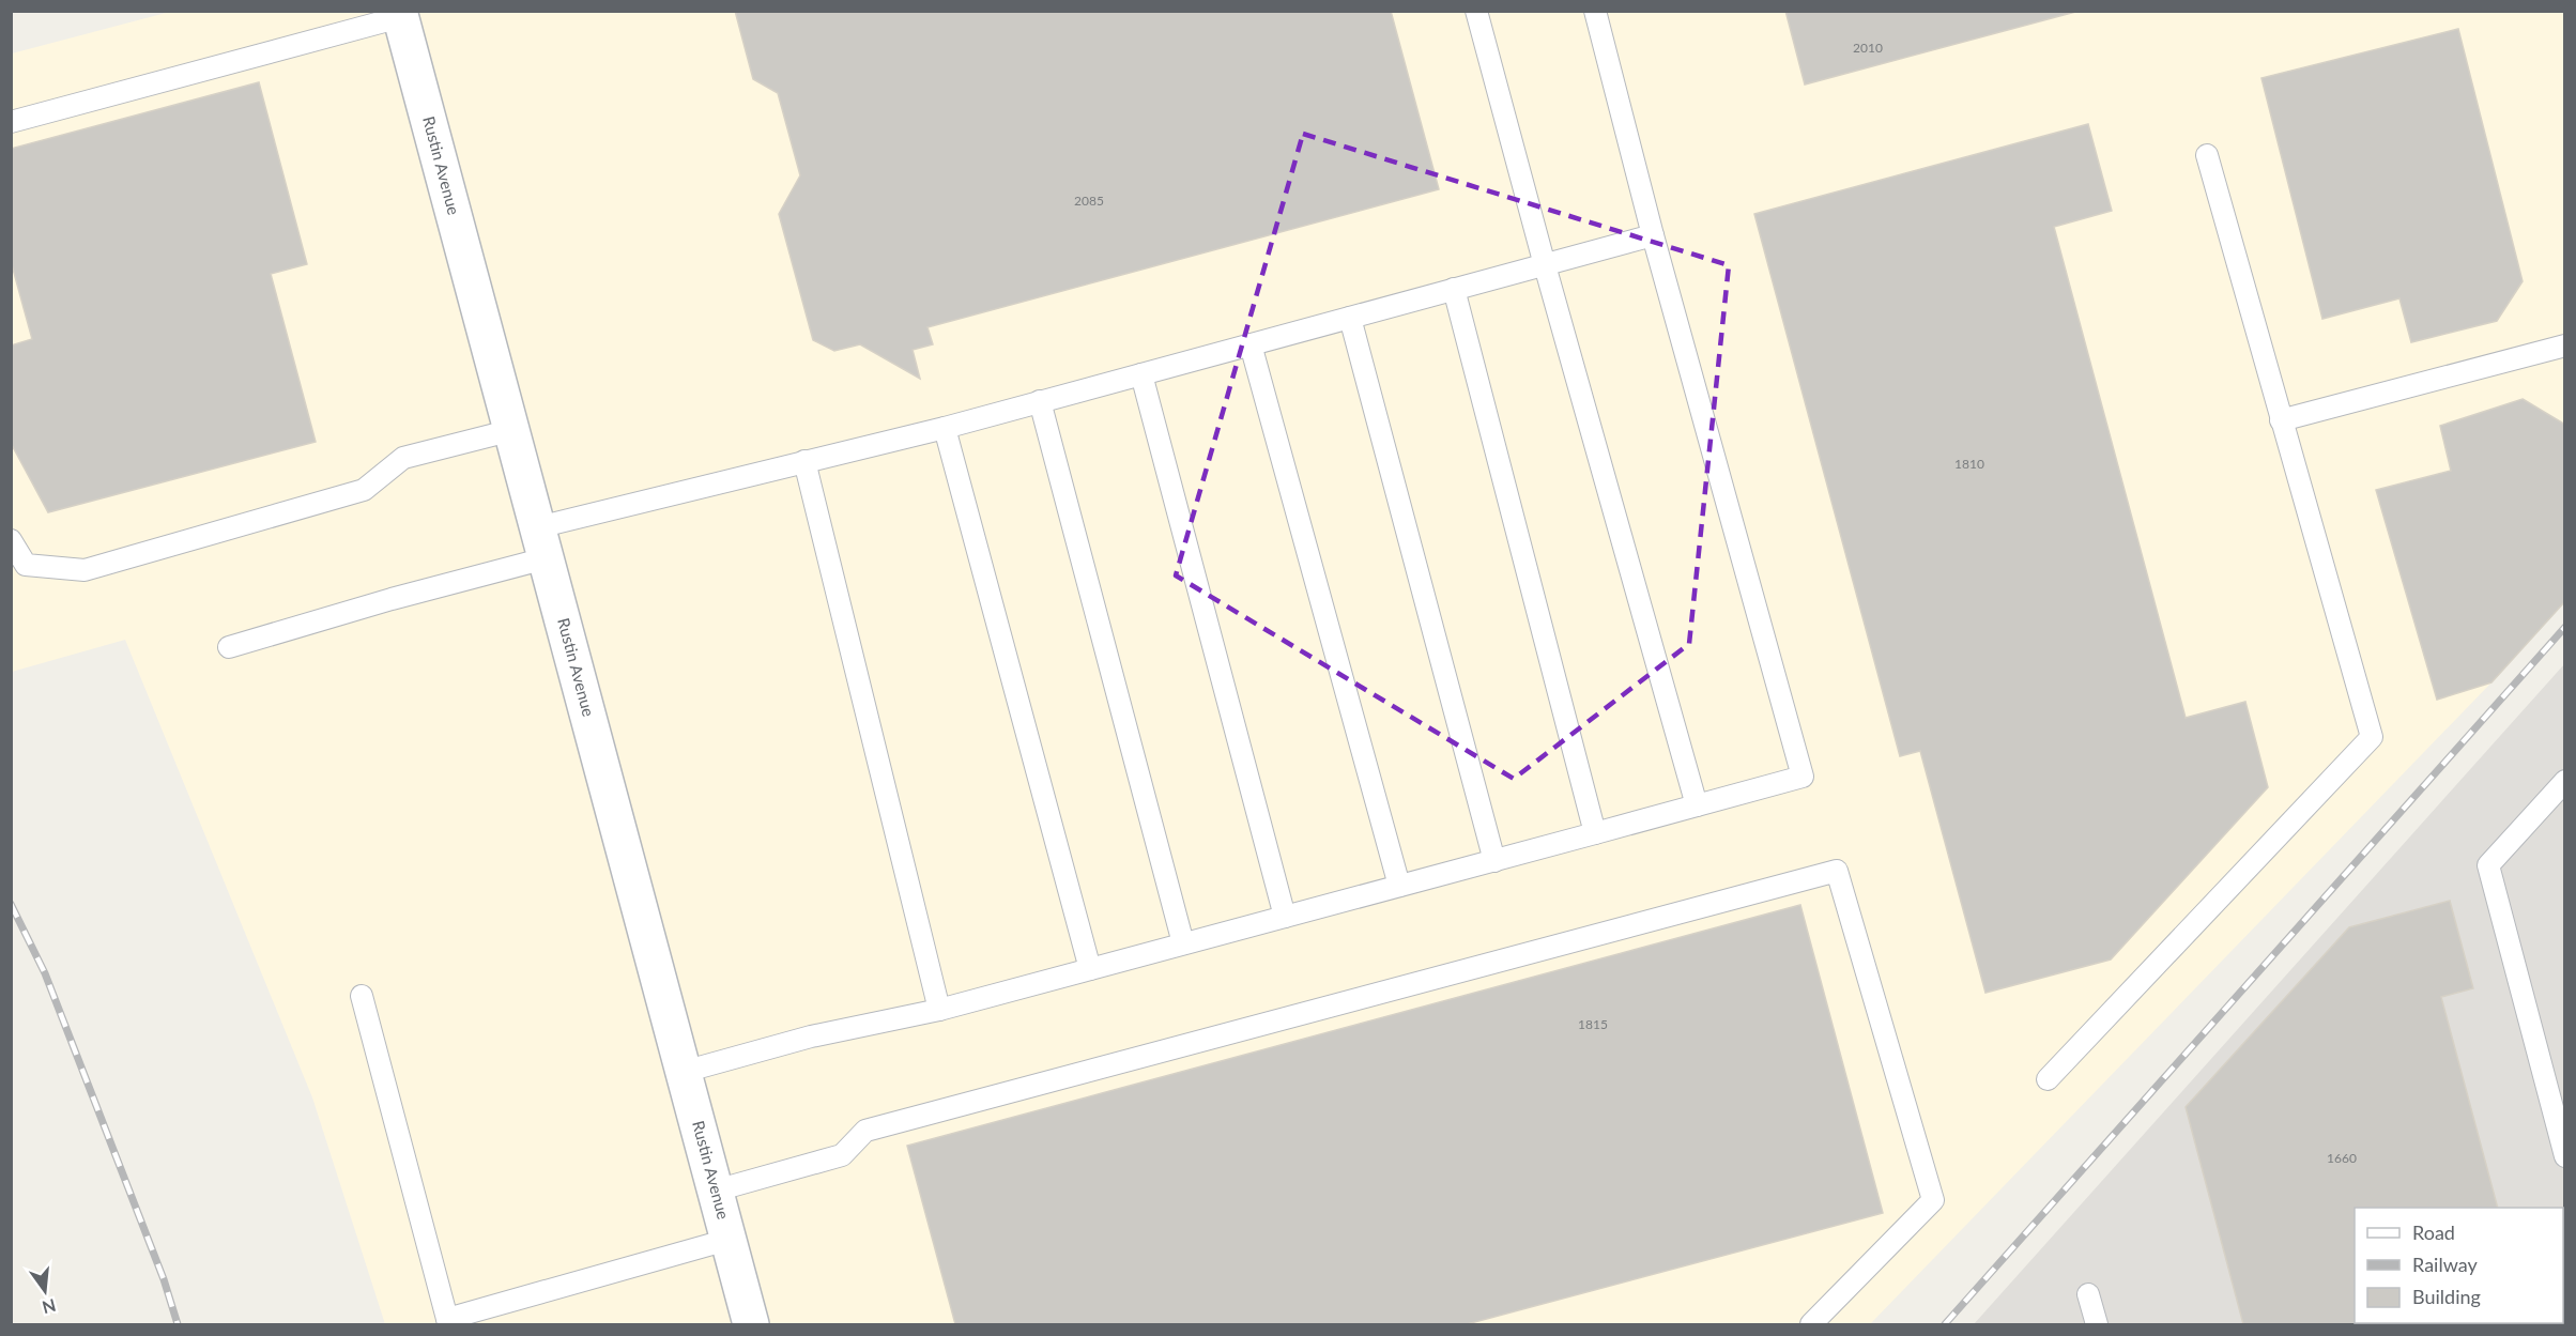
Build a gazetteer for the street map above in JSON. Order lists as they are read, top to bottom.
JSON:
{
  "streets": {
    "street": ["Rustin Avenue"]
  },
  "house_numbers": [
    "2010",
    "2085",
    "1810",
    "1815",
    "1660"
  ],
  "legend": ["Road", "Railway", "Building"],
  "north": "bottom"
}
